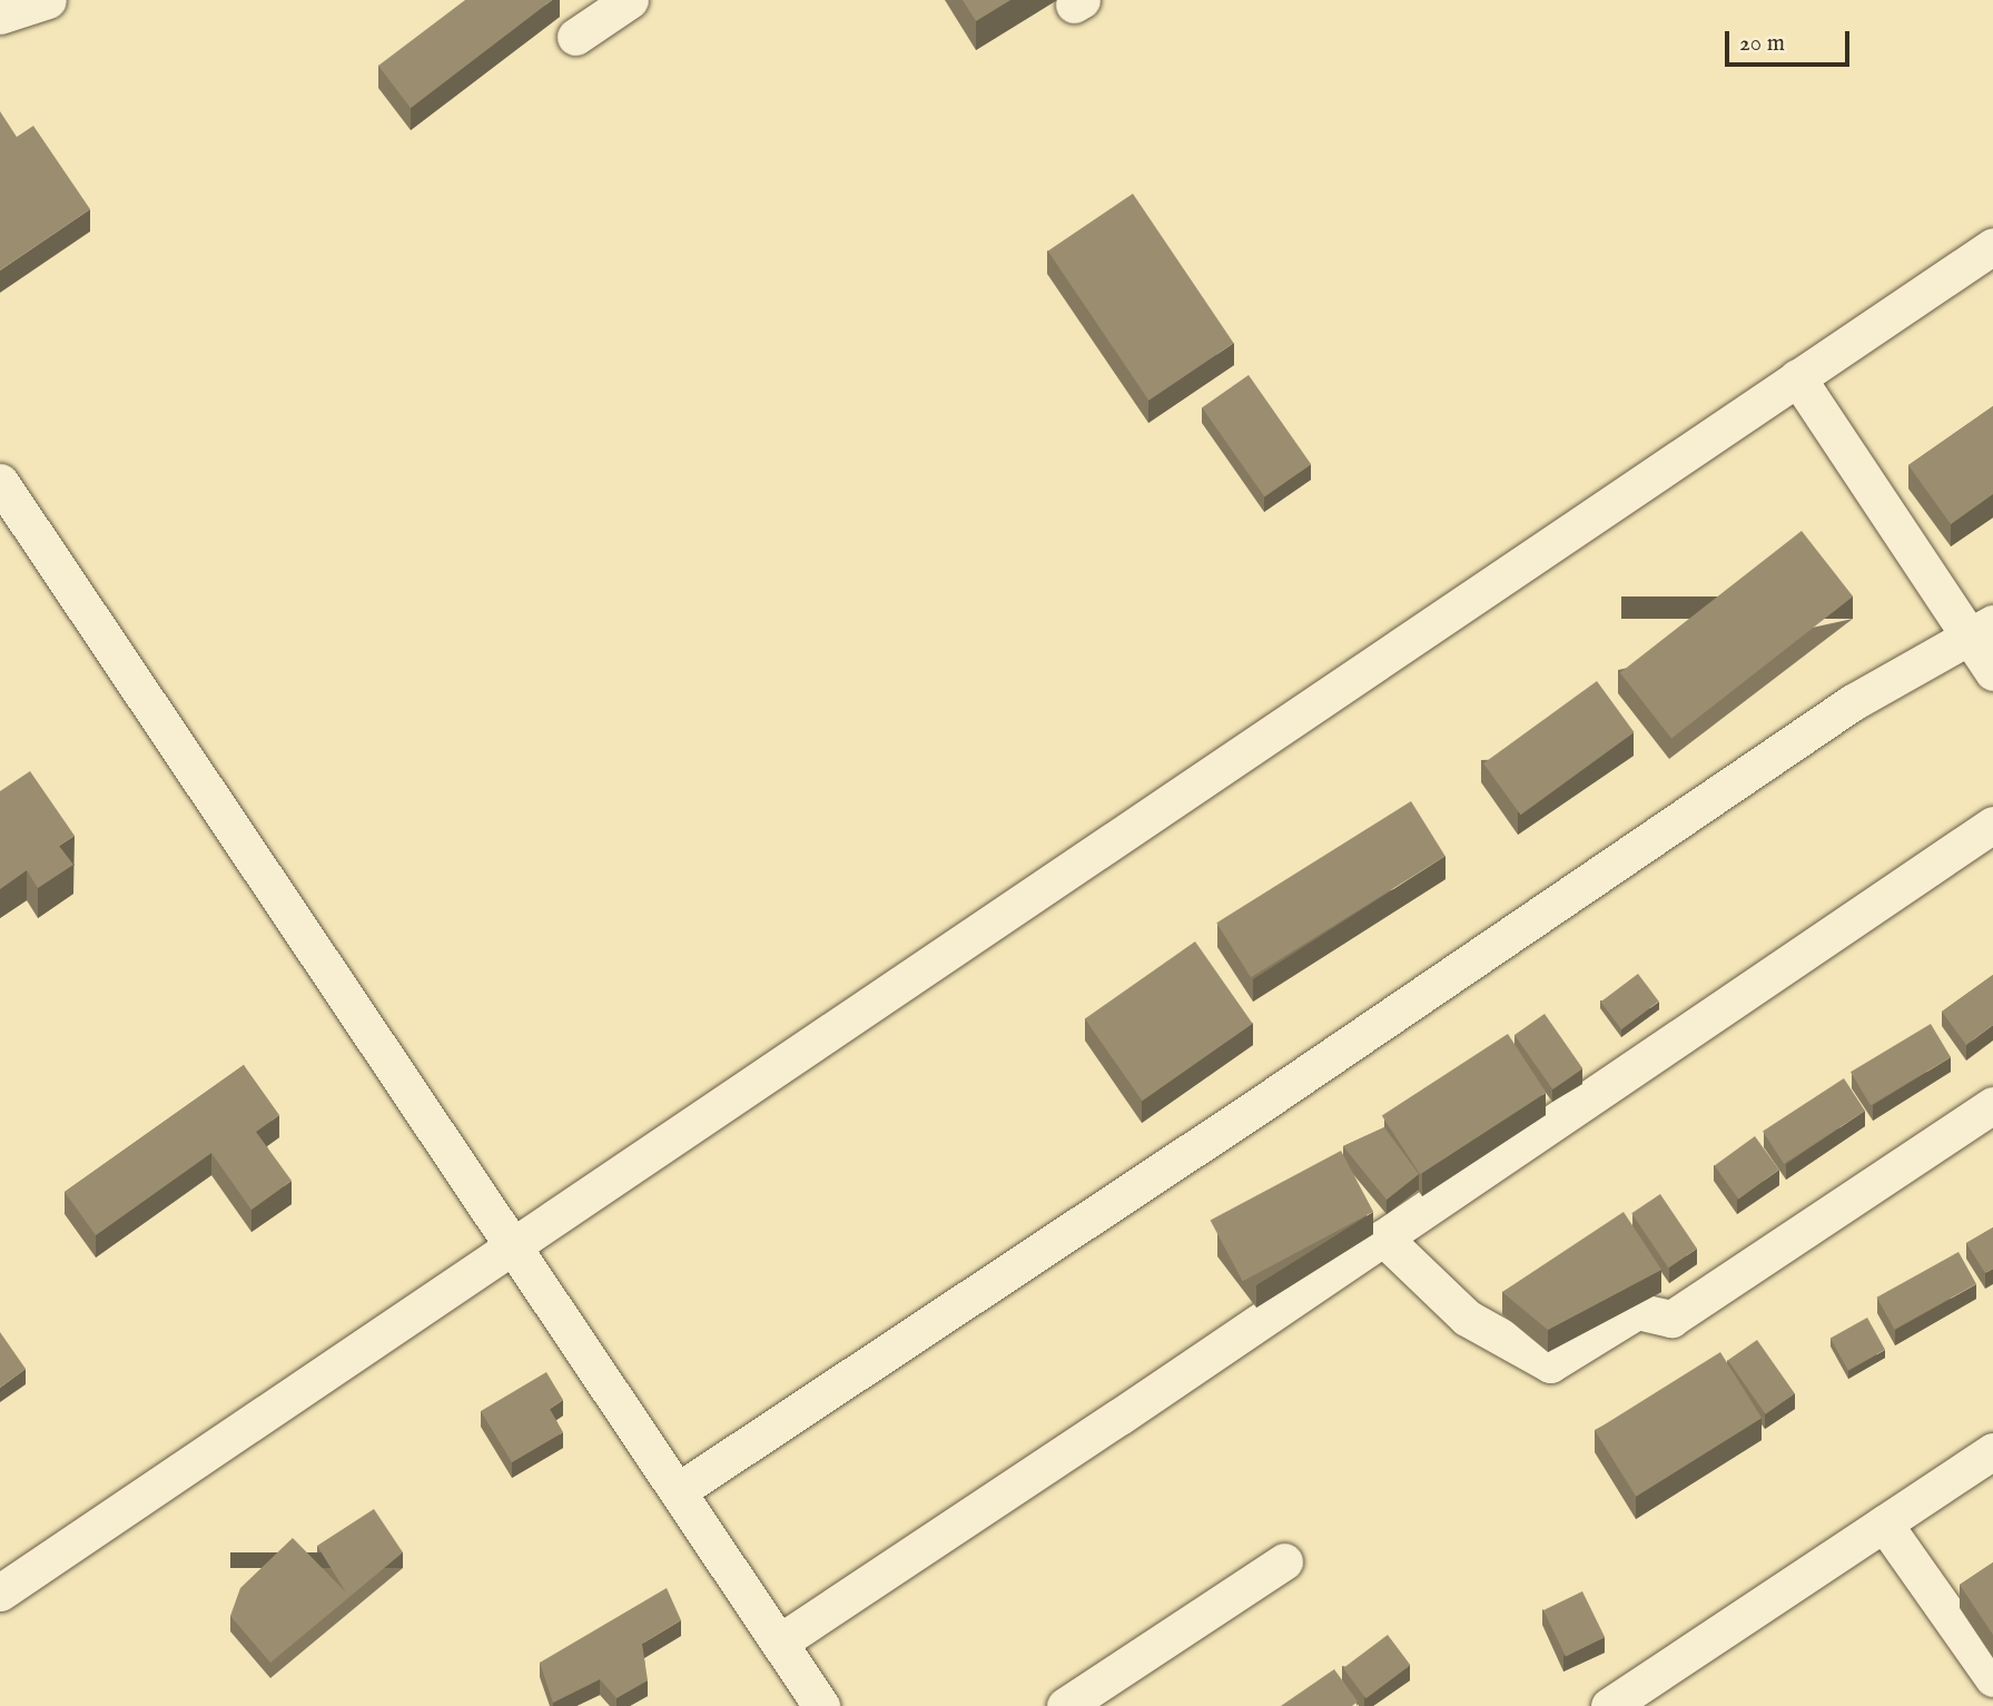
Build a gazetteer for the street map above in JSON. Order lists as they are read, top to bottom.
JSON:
{
  "scale_bar": "20 m"
}
